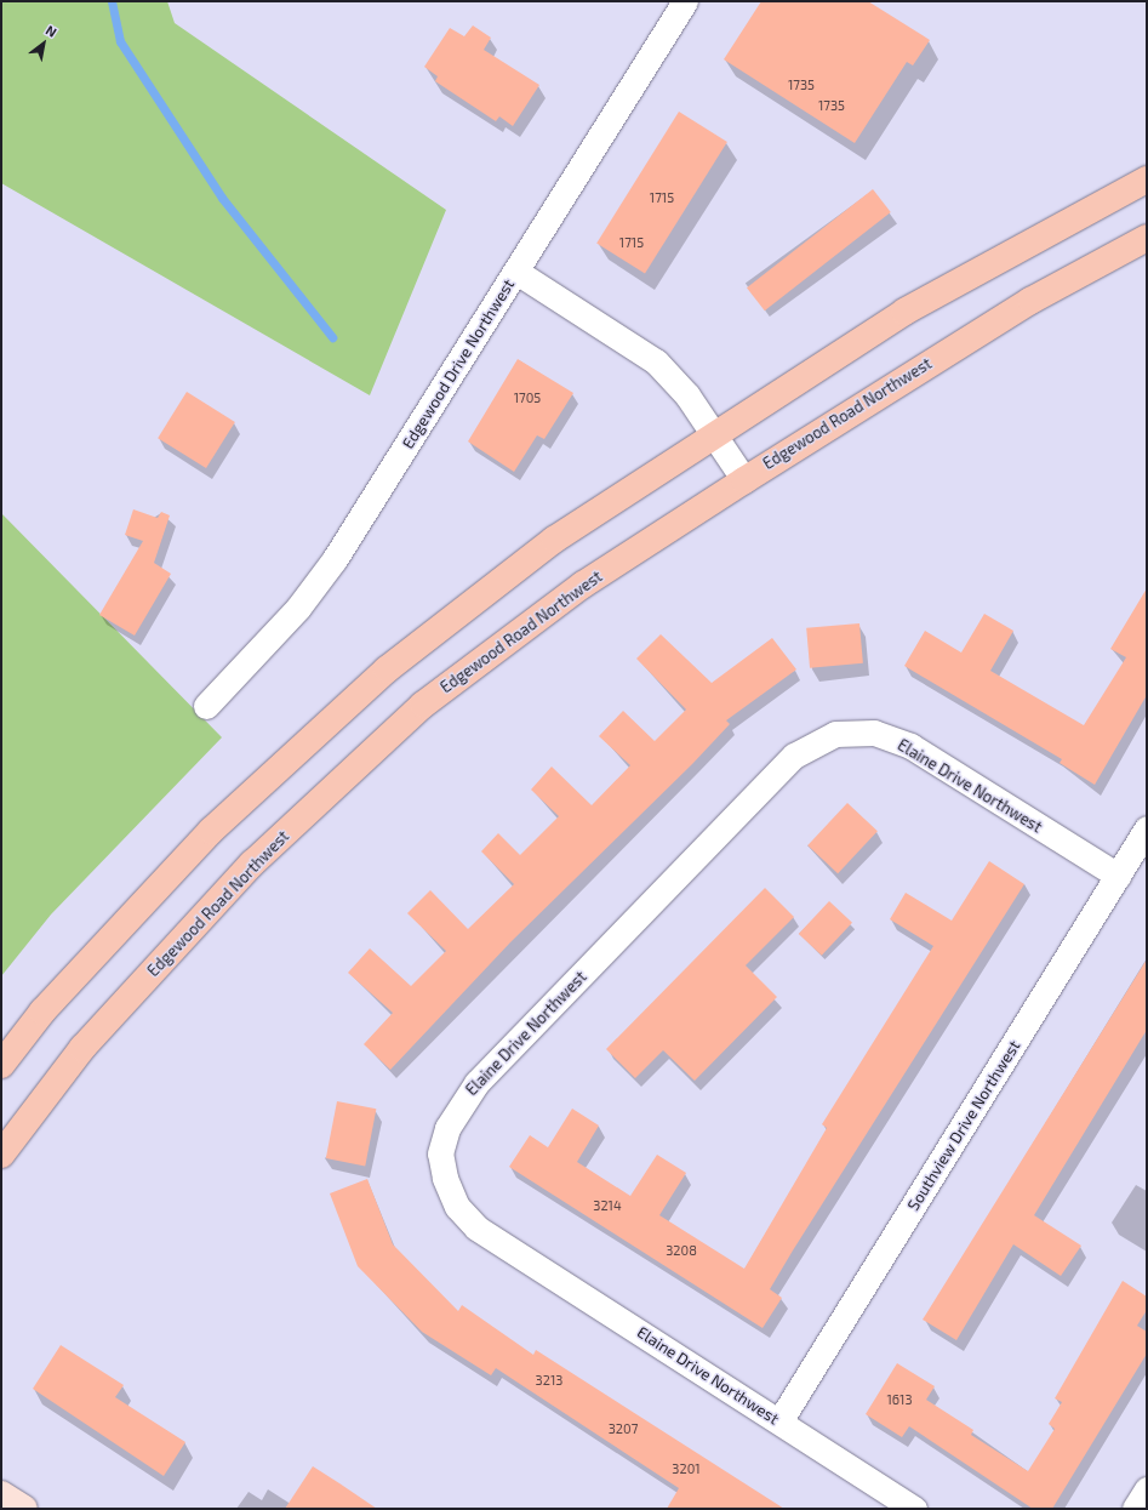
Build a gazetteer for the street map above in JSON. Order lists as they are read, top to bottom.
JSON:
{
  "streets": {
    "main road": ["Edgewood Road Northwest"],
    "street": ["Edgewood Drive Northwest", "Elaine Drive Northwest", "Southview Drive Northwest"]
  },
  "crossings": [
    ["Elaine Drive Northwest", "Southview Drive Northwest"]
  ],
  "house_numbers": [
    "1735",
    "1735",
    "1715",
    "1715",
    "1705",
    "3214",
    "3208",
    "3213",
    "1613",
    "3207",
    "3201"
  ],
  "north": "top right"
}
